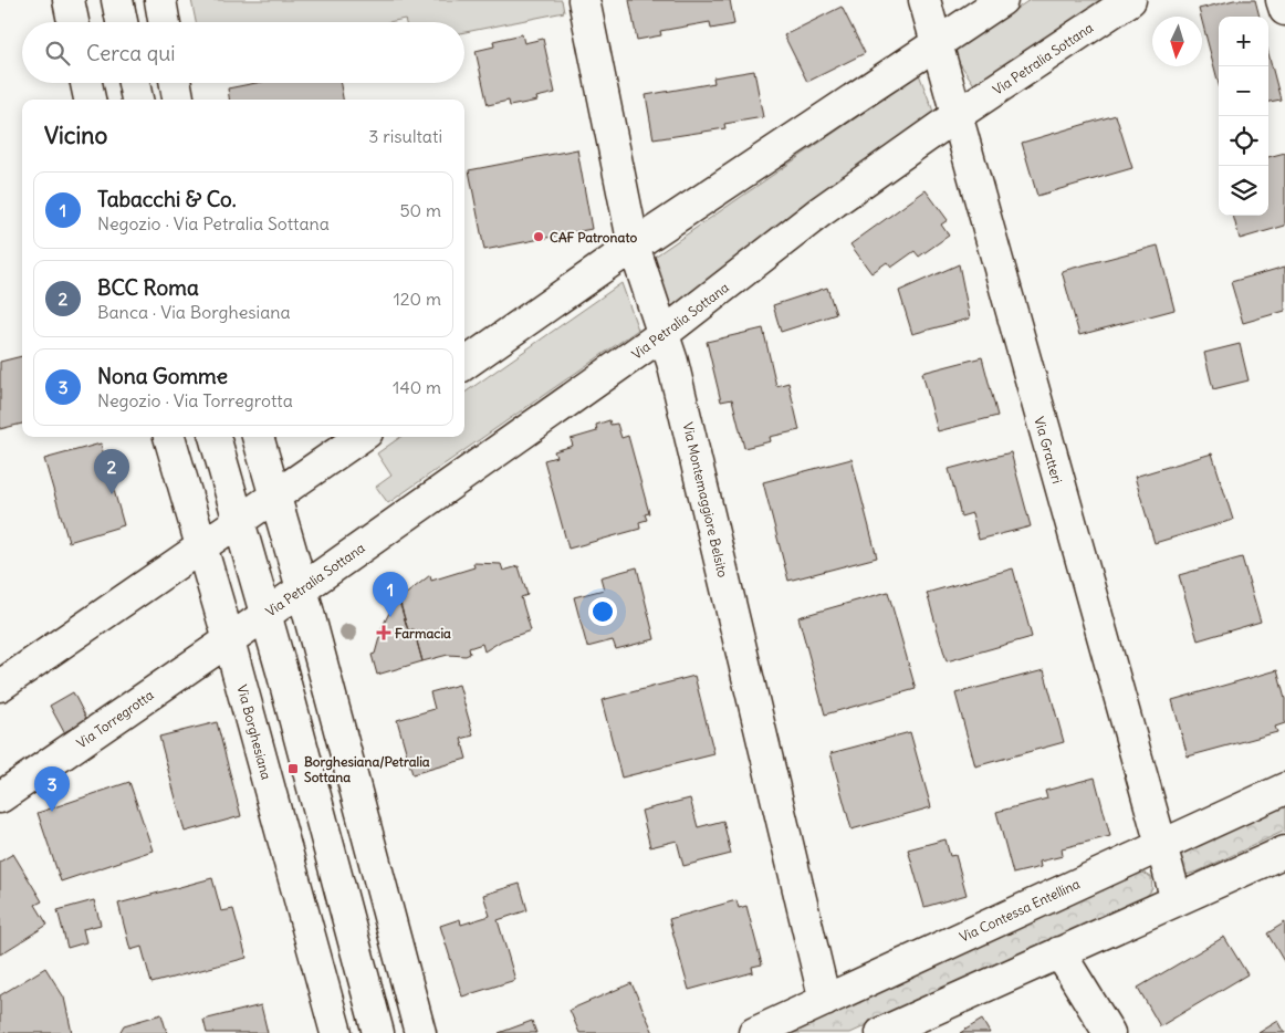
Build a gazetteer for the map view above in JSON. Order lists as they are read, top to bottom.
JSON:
{
  "streets": {
    "street": [
      "Via Petralia Sottana",
      "Via Gratteri",
      "Via Montemaggiore Belsito",
      "Via Torregrotta",
      "Via Borghesiana",
      "Via Contessa Entellina"
    ]
  },
  "crossings": [
    ["Via Petralia Sottana", "Via Gratteri"],
    ["Via Petralia Sottana", "Via Montemaggiore Belsito"],
    ["Via Petralia Sottana", "Via Torregrotta"],
    ["Via Petralia Sottana", "Via Borghesiana"],
    ["Via Gratteri", "Via Contessa Entellina"],
    ["Via Montemaggiore Belsito", "Via Contessa Entellina"],
    ["Via Torregrotta", "Via Borghesiana"]
  ],
  "places": {
    "other": ["CAF Patronato"],
    "health": ["Farmacia"],
    "transit": ["Borghesiana/Petralia Sottana"]
  },
  "north": "bottom",
  "page": {
    "map_buttons": ["+", "−"],
    "search": "Cerca qui",
    "heading": ["Vicino", "3 risultati"],
    "list": [
      {
        "mark": "1",
        "name": "Tabacchi & Co.",
        "note": "Negozio · Via Petralia Sottana",
        "value": "50 m"
      },
      {
        "mark": "2",
        "name": "BCC Roma",
        "note": "Banca · Via Borghesiana",
        "value": "120 m"
      },
      {
        "mark": "3",
        "name": "Nona Gomme",
        "note": "Negozio · Via Torregrotta",
        "value": "140 m"
      }
    ],
    "pins": ["2", "1", "3"]
  }
}
